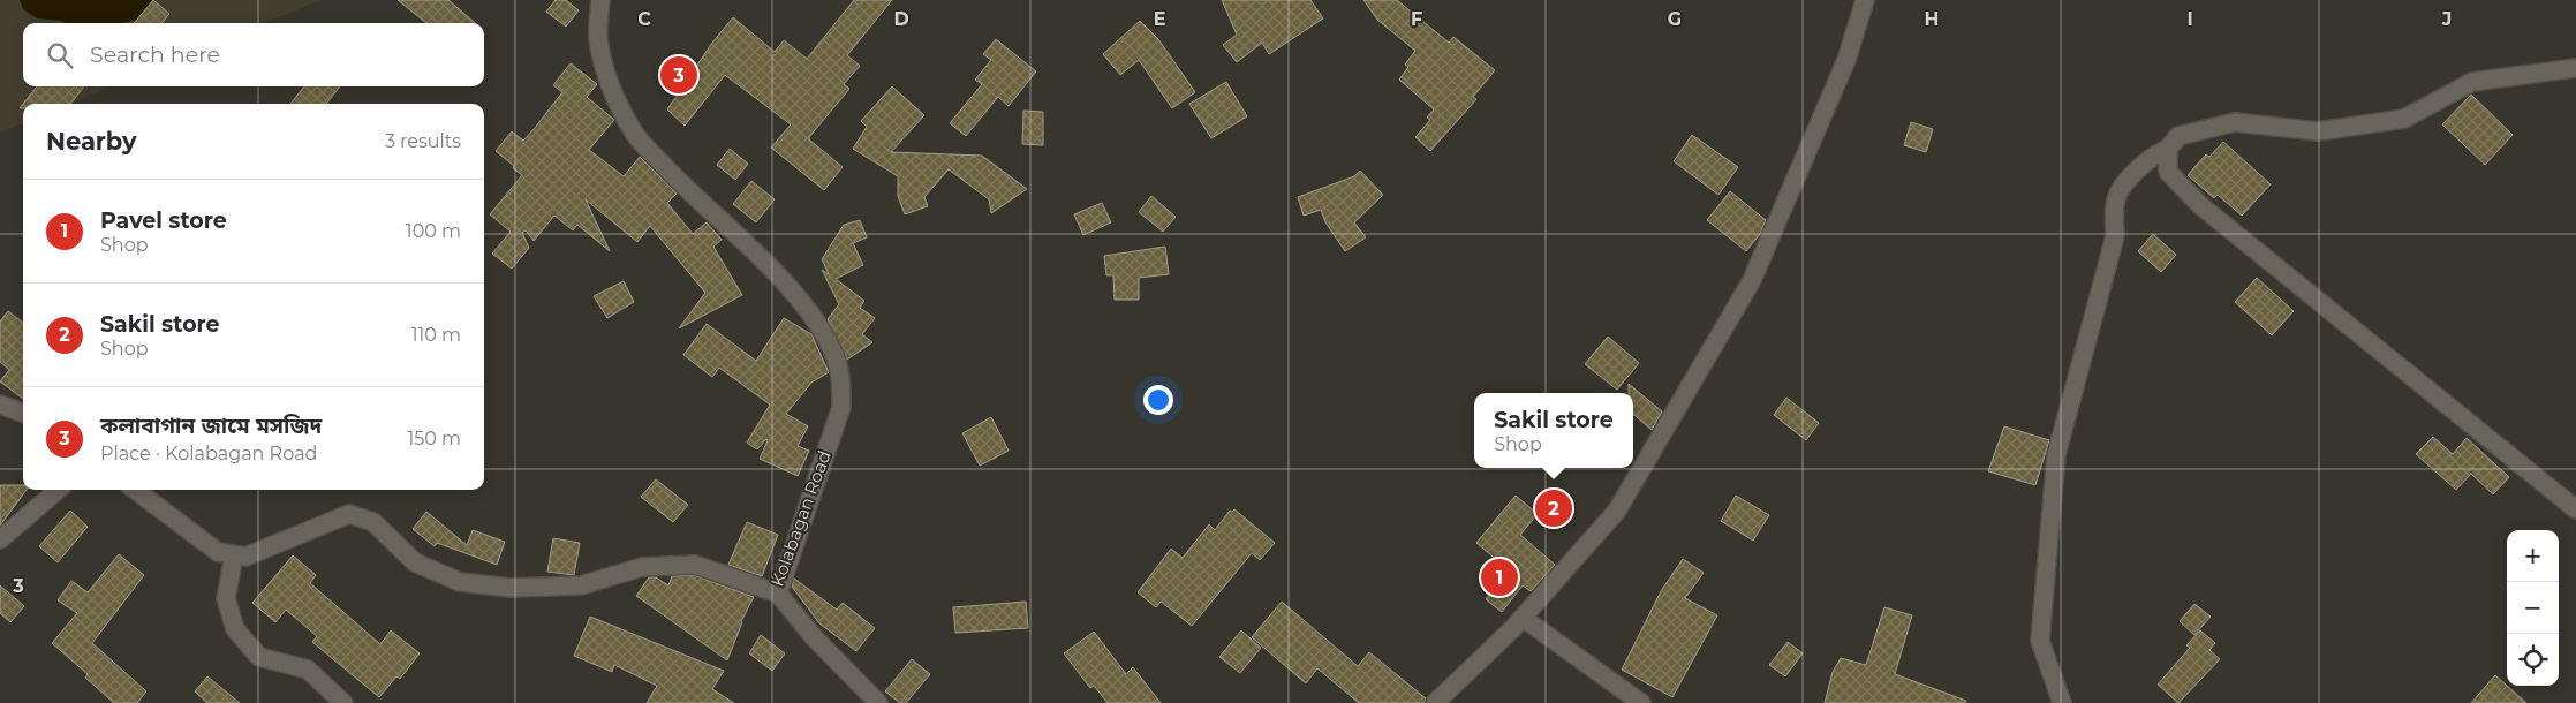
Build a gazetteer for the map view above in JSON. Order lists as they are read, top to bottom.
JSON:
{
  "streets": {
    "street": ["Kolabagan Road"]
  },
  "page": {
    "search": "Search here",
    "pins": ["3", "2", "1"],
    "heading": ["Nearby", "3 results"],
    "list": [
      {
        "mark": "1",
        "name": "Pavel store",
        "note": "Shop",
        "value": "100 m"
      },
      {
        "mark": "2",
        "name": "Sakil store",
        "note": "Shop",
        "value": "110 m"
      },
      {
        "mark": "3",
        "name": "কলাবাগান জামে মসজিদ",
        "note": "Place · Kolabagan Road",
        "value": "150 m"
      }
    ],
    "popup": ["Sakil store", "Shop"],
    "map_buttons": ["+", "−"]
  },
  "grid": {
    "columns": [
      "C",
      "D",
      "E",
      "F",
      "G",
      "H",
      "I",
      "J"
    ],
    "rows": ["3"]
  }
}
